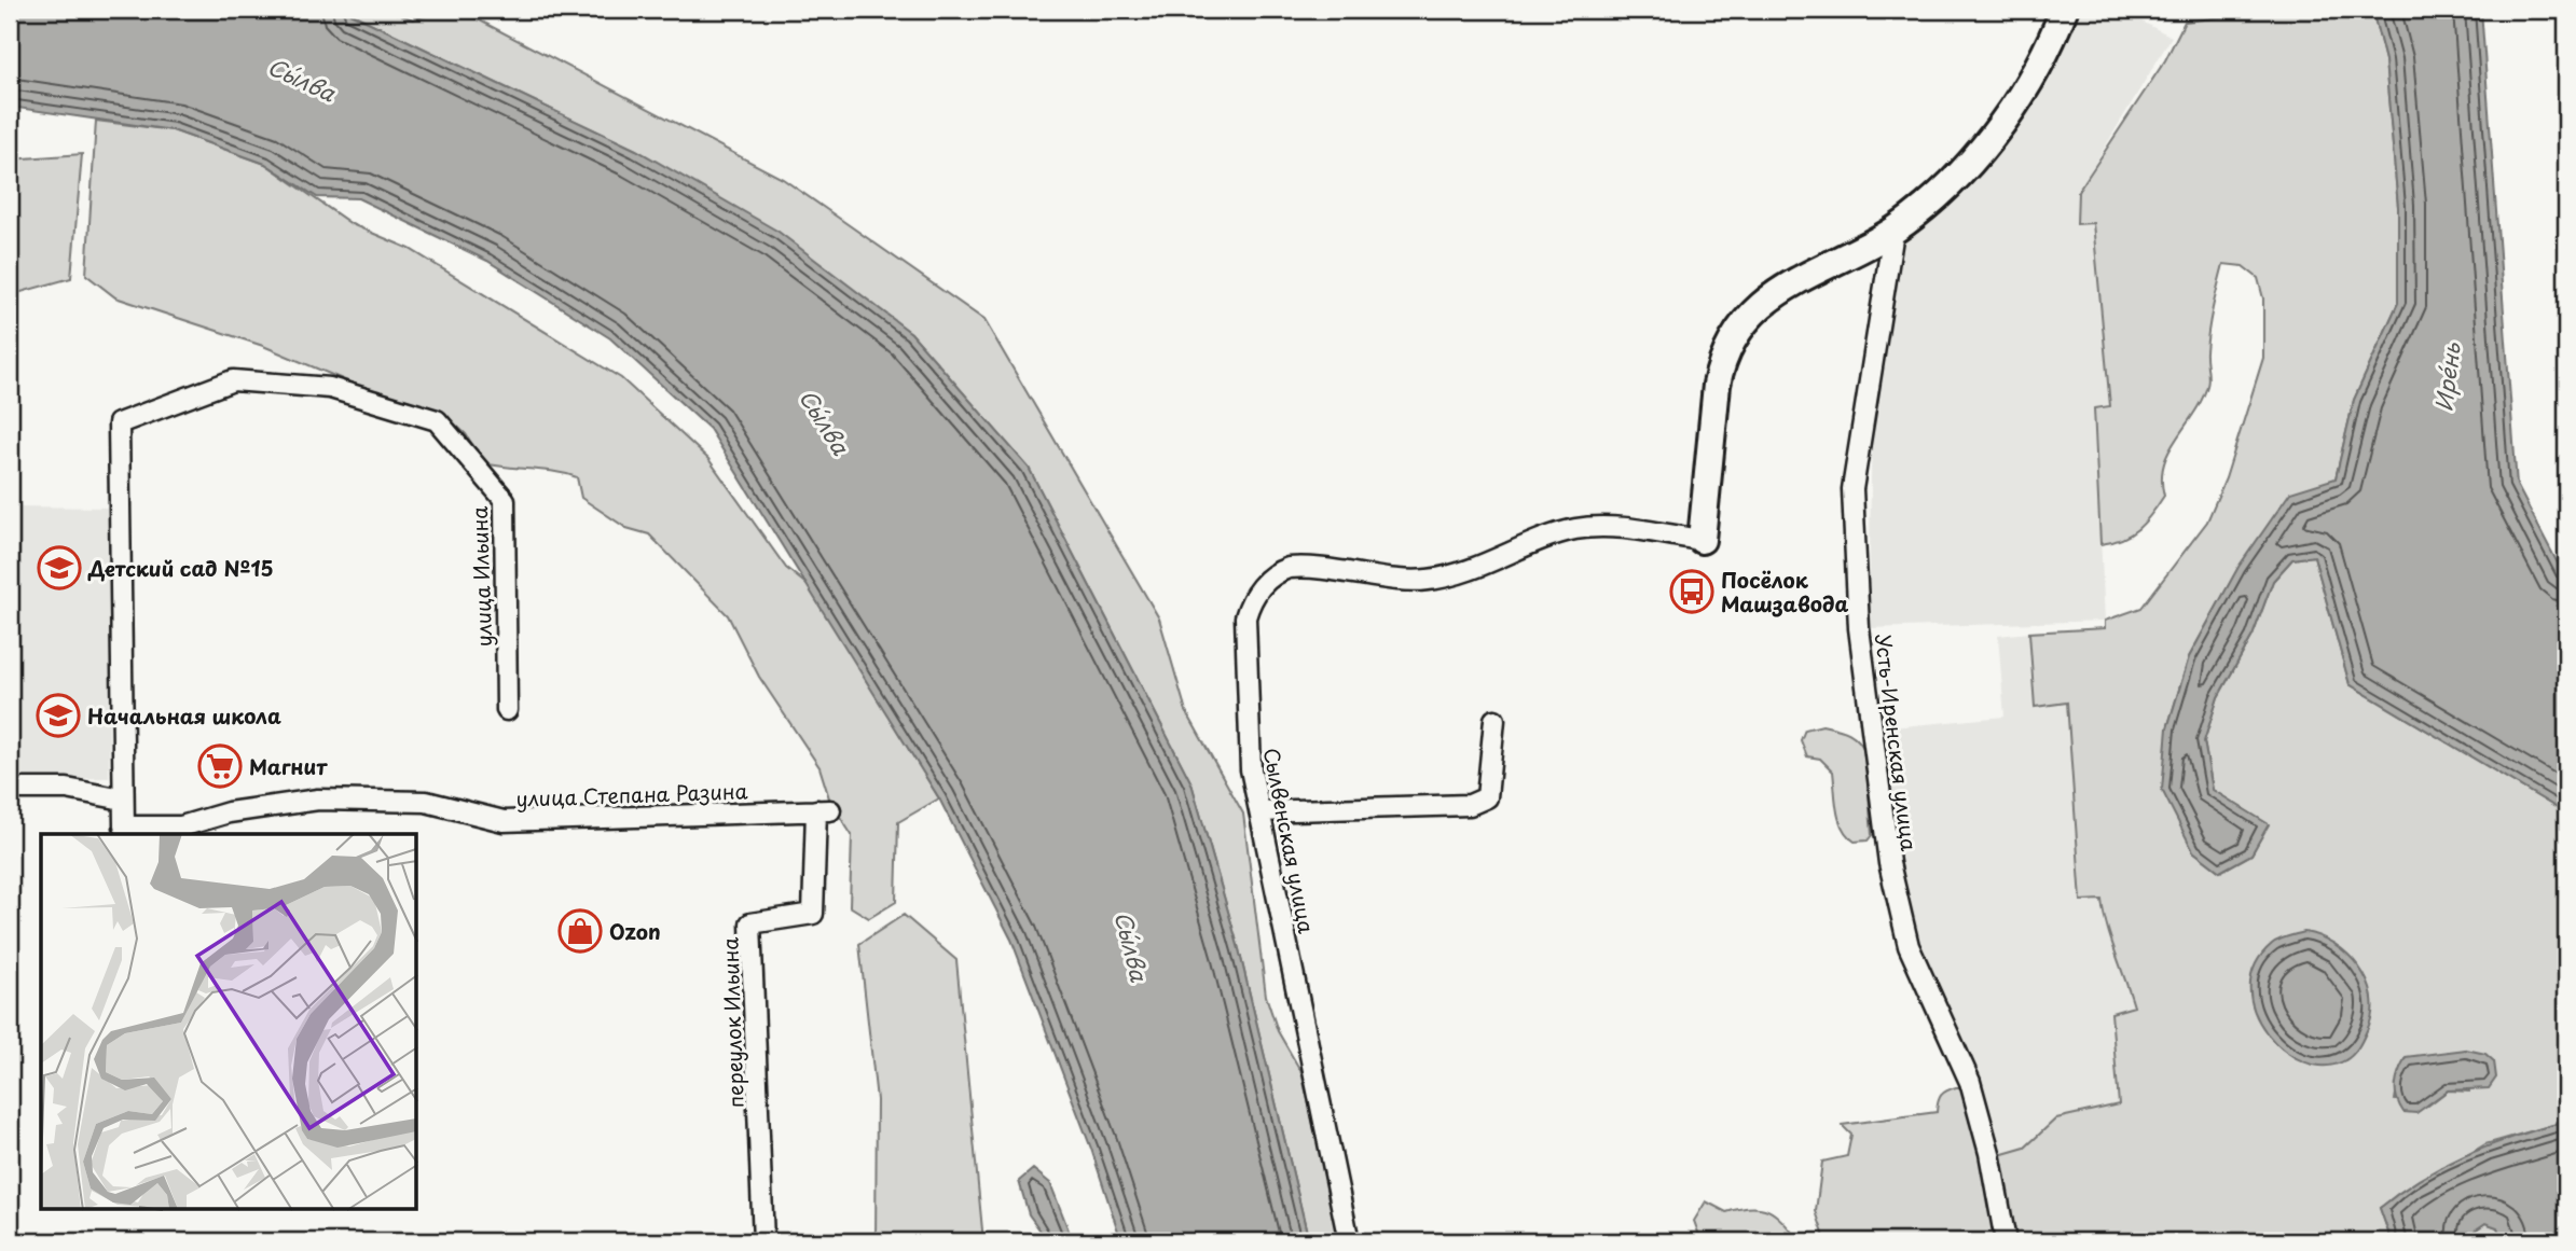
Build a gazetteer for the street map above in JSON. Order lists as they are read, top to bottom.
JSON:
{
  "streets": {
    "street": [
      "улица Ильина",
      "Усть-Иренская улица",
      "улица Степана Разина",
      "Сылвенская улица",
      "переулок Ильина"
    ]
  },
  "crossings": [
    ["улица Ильина", "улица Степана Разина"],
    ["улица Степана Разина", "переулок Ильина"]
  ],
  "water": ["Сы́лва", "Ире́нь"],
  "places": {
    "school or university": ["Детский сад №15", "Начальная школа"],
    "bus stop": ["Посёлок Машзавода"],
    "supermarket": ["Магнит"],
    "shop": ["Ozon"]
  }
}
